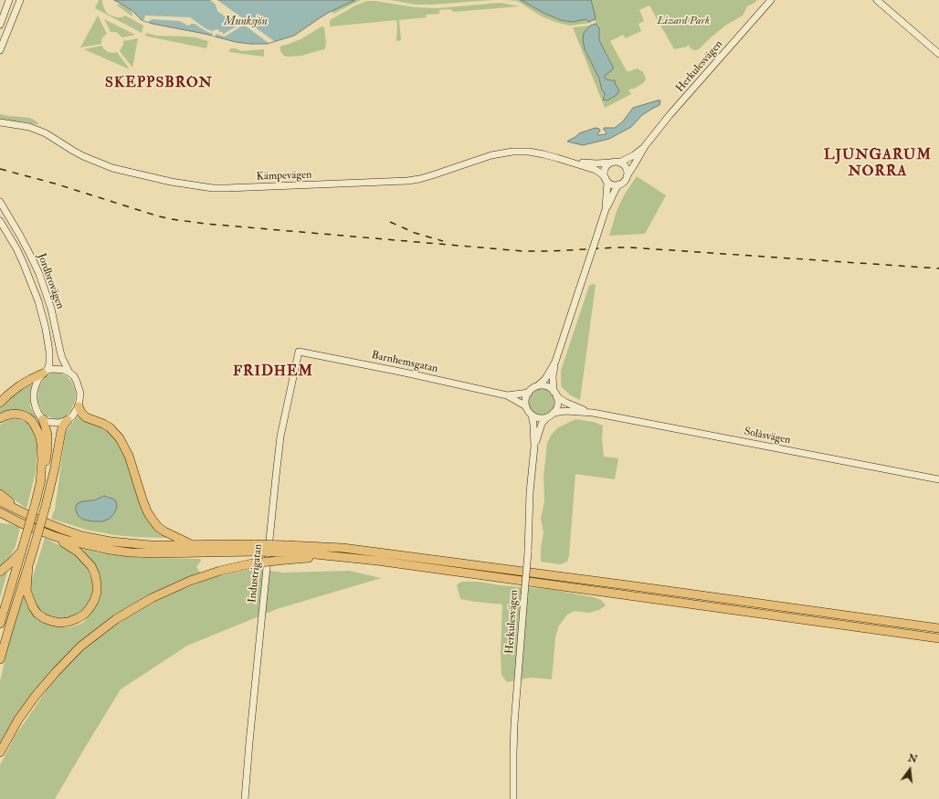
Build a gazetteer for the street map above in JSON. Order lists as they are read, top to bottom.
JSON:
{
  "streets": {
    "street": [
      "Herkulesvägen",
      "Kämpevägen",
      "Jordbrovägen",
      "Barnhemsgatan",
      "Solåsvägen",
      "Industrigatan"
    ]
  },
  "crossings": [
    ["Herkulesvägen", "Kämpevägen"],
    ["Herkulesvägen", "Barnhemsgatan"],
    ["Herkulesvägen", "Solåsvägen"],
    ["Barnhemsgatan", "Solåsvägen"],
    ["Barnhemsgatan", "Industrigatan"]
  ],
  "districts": ["SKEPPSBRON", "LJUNGARUM NORRA", "FRIDHEM"],
  "water": ["Munksjön"],
  "parks": ["Lizard Park"],
  "north": "top"
}
